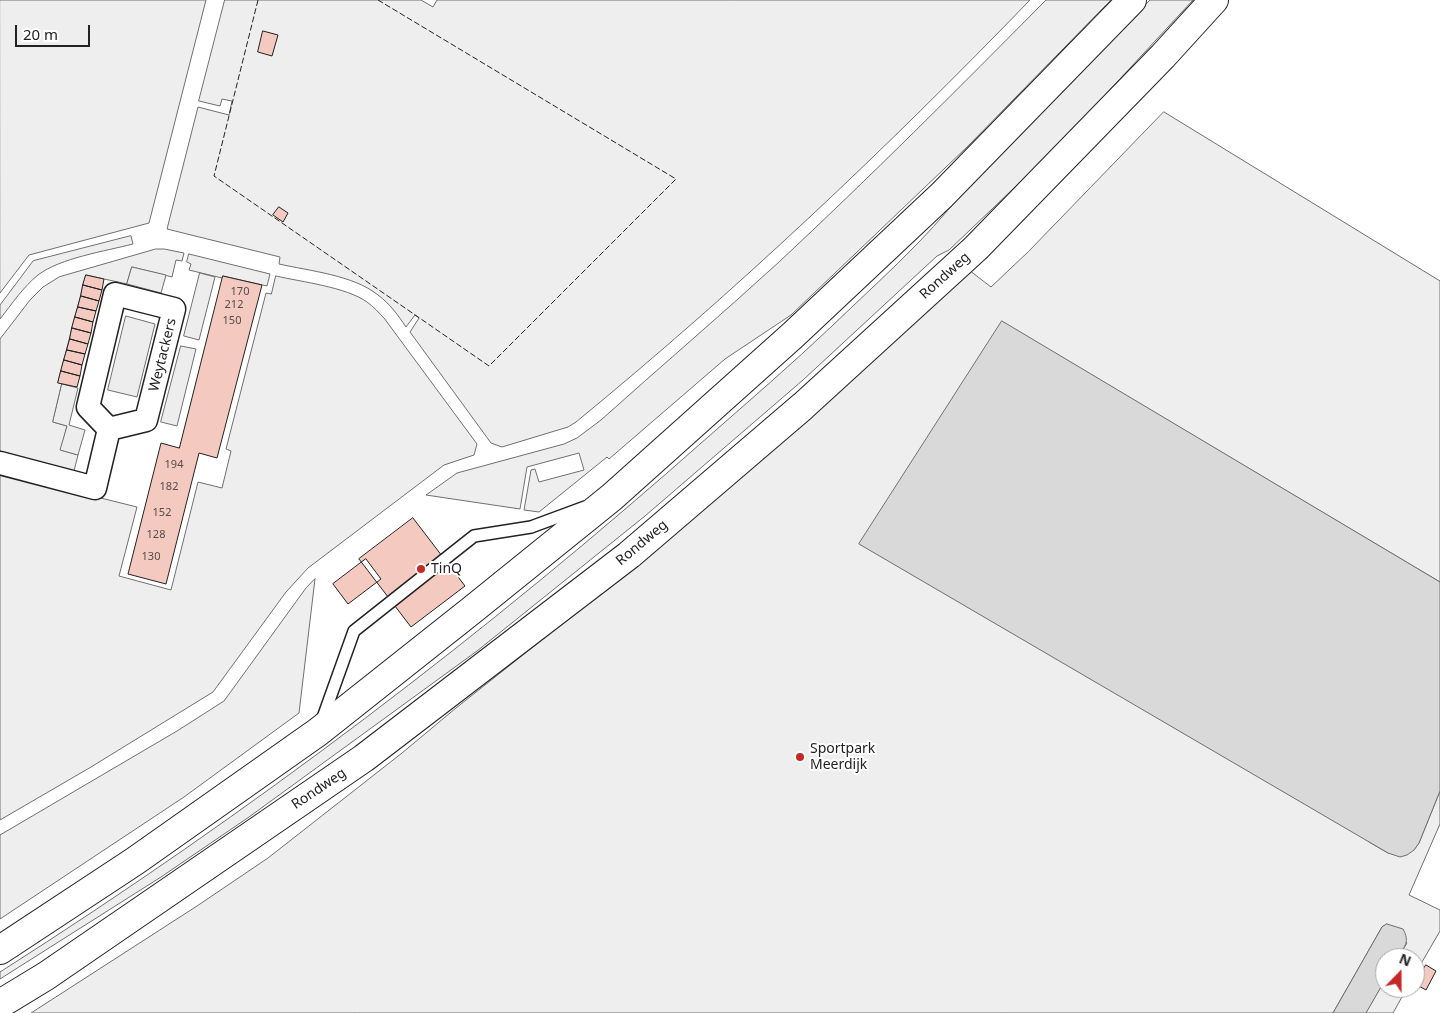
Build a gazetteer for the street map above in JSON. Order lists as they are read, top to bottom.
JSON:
{
  "streets": {
    "main road": ["Rondweg"],
    "street": ["Weytackers"]
  },
  "places": ["TinQ", "Sportpark Meerdijk"],
  "house_numbers": [
    "170",
    "212",
    "150",
    "194",
    "182",
    "152",
    "128",
    "130"
  ],
  "scale_bar": "20 m",
  "north": "top"
}
